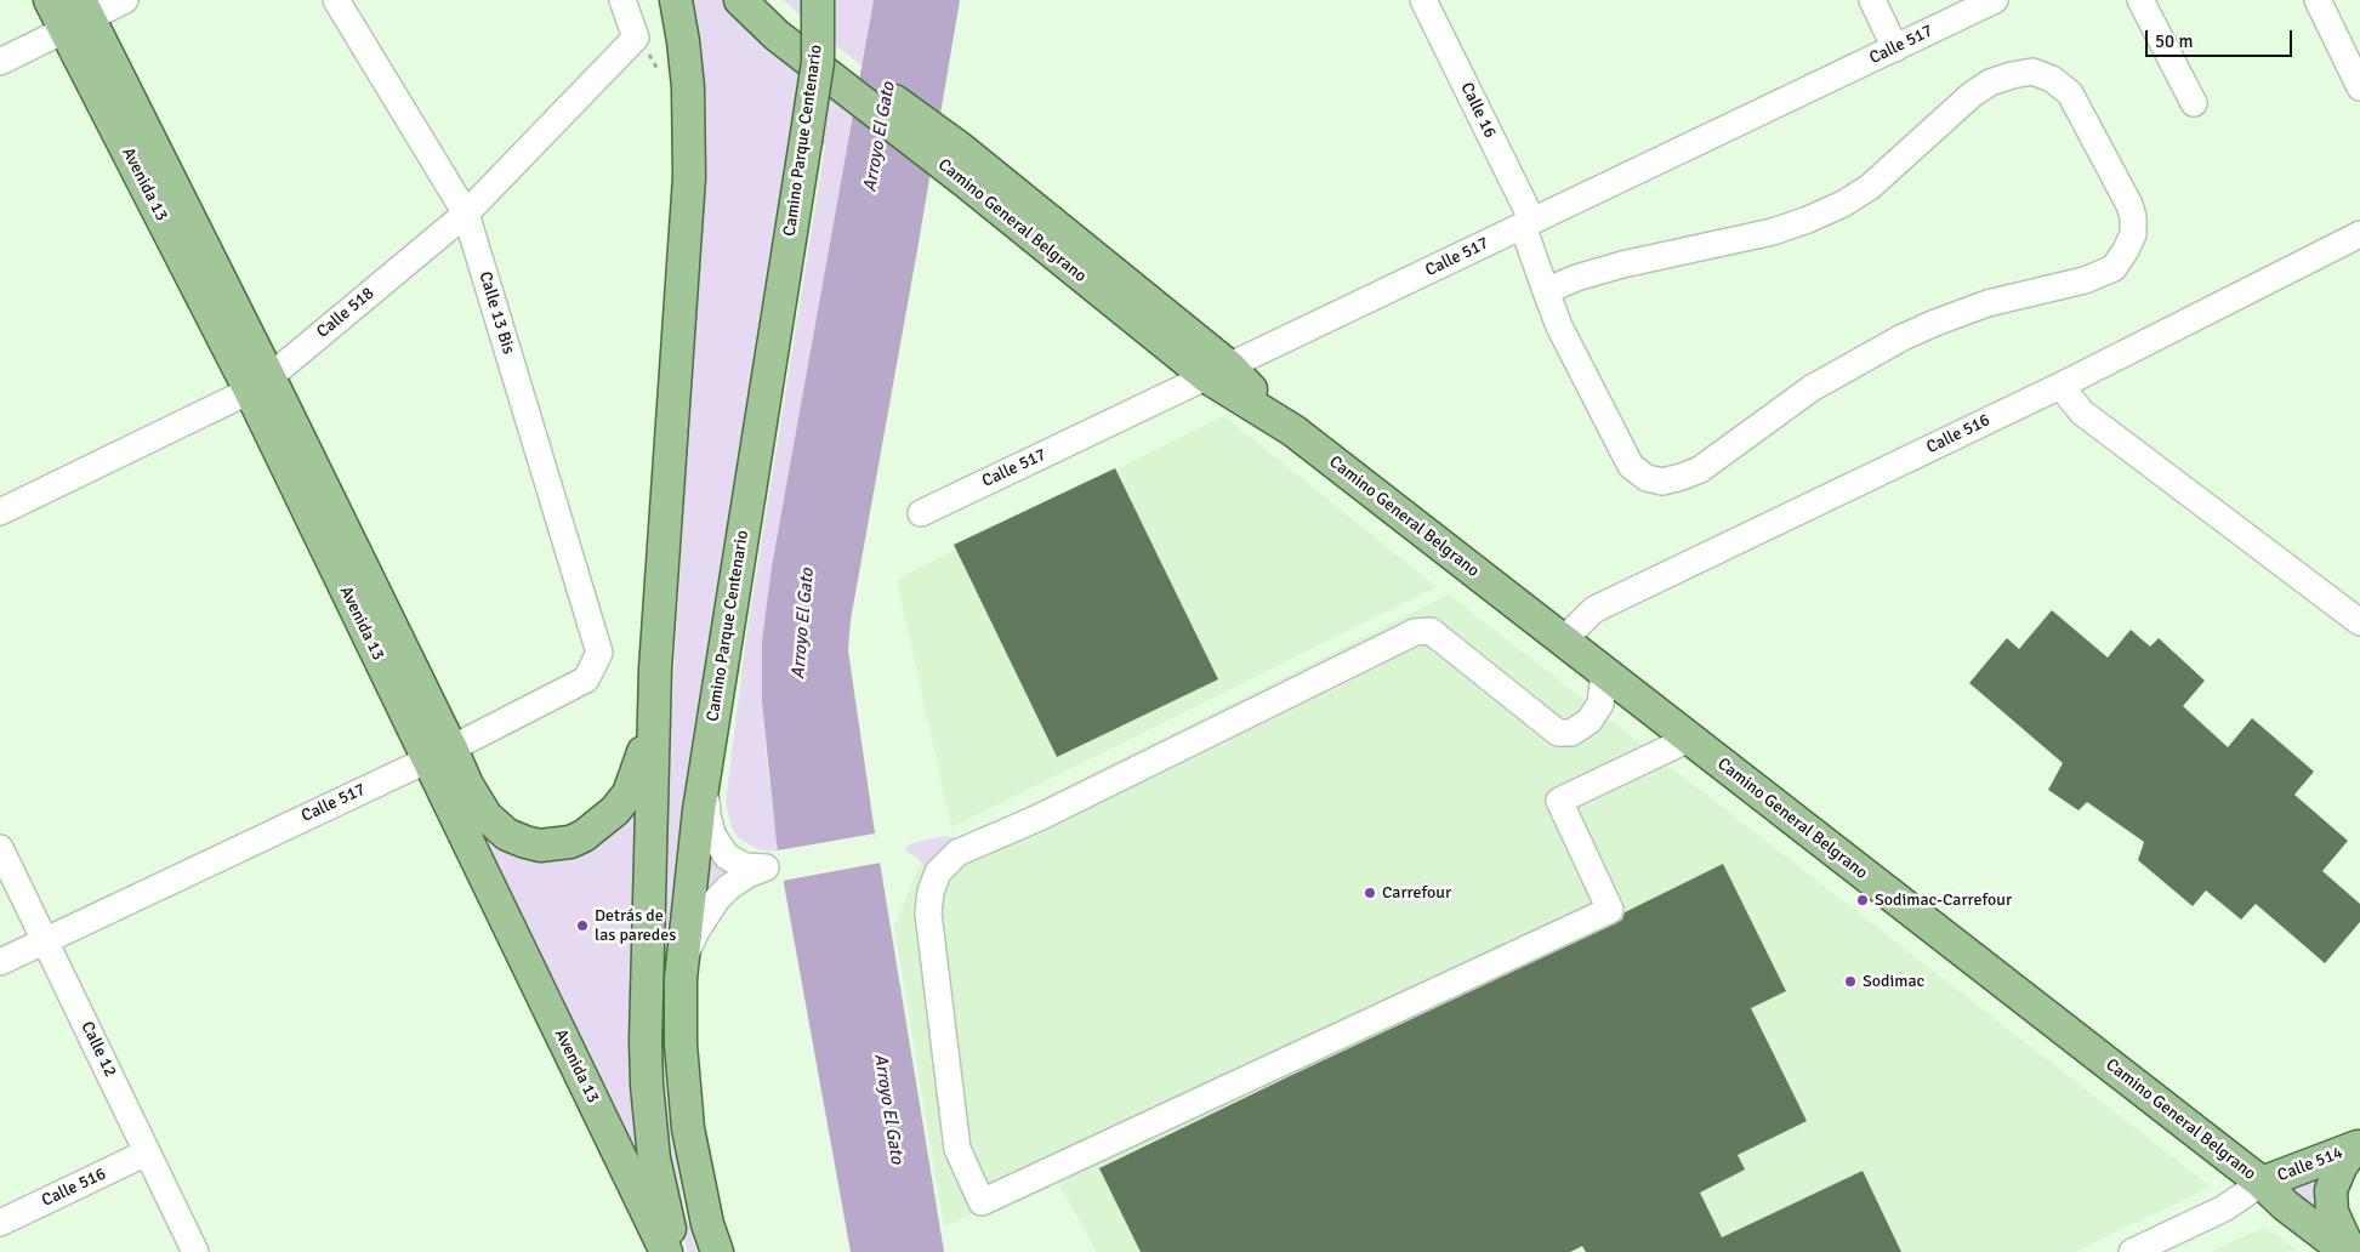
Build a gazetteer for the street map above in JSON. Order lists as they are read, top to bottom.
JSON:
{
  "streets": {
    "main road": [
      "Camino Parque Centenario",
      "Avenida 13",
      "Camino General Belgrano",
      "Calle 514"
    ],
    "street": [
      "Calle 517",
      "Calle 16",
      "Calle 518",
      "Calle 13 Bis",
      "Calle 516",
      "Calle 12"
    ]
  },
  "crossings": [
    ["Calle 517", "Calle 16"],
    ["Calle 517", "Avenida 13"],
    ["Calle 517", "Camino General Belgrano"],
    ["Calle 517", "Calle 13 Bis"],
    ["Calle 517", "Calle 12"],
    ["Avenida 13", "Calle 518"],
    ["Camino General Belgrano", "Calle 516"],
    ["Camino General Belgrano", "Calle 514"],
    ["Calle 518", "Calle 13 Bis"],
    ["Calle 516", "Calle 12"]
  ],
  "water": ["Arroyo El Gato"],
  "places": [
    "Carrefour",
    "Sodimac-Carrefour",
    "Detrás de las paredes",
    "Sodimac"
  ],
  "scale_bar": "50 m"
}
